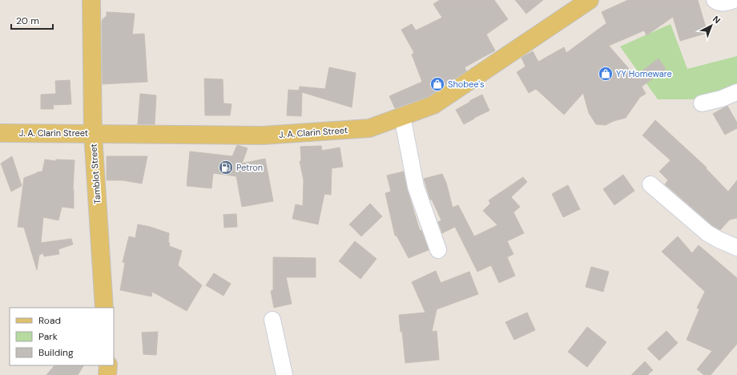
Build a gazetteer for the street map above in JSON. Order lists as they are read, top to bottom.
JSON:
{
  "streets": {
    "main road": ["J. A. Clarin Street", "Tamblot Street"]
  },
  "crossings": [
    ["J. A. Clarin Street", "Tamblot Street"]
  ],
  "places": {
    "shop": ["YY Homeware", "Shobee's"],
    "fuel station": ["Petron"]
  },
  "legend": ["Road", "Park", "Building"],
  "scale_bar": "20 m",
  "north": "top right"
}
